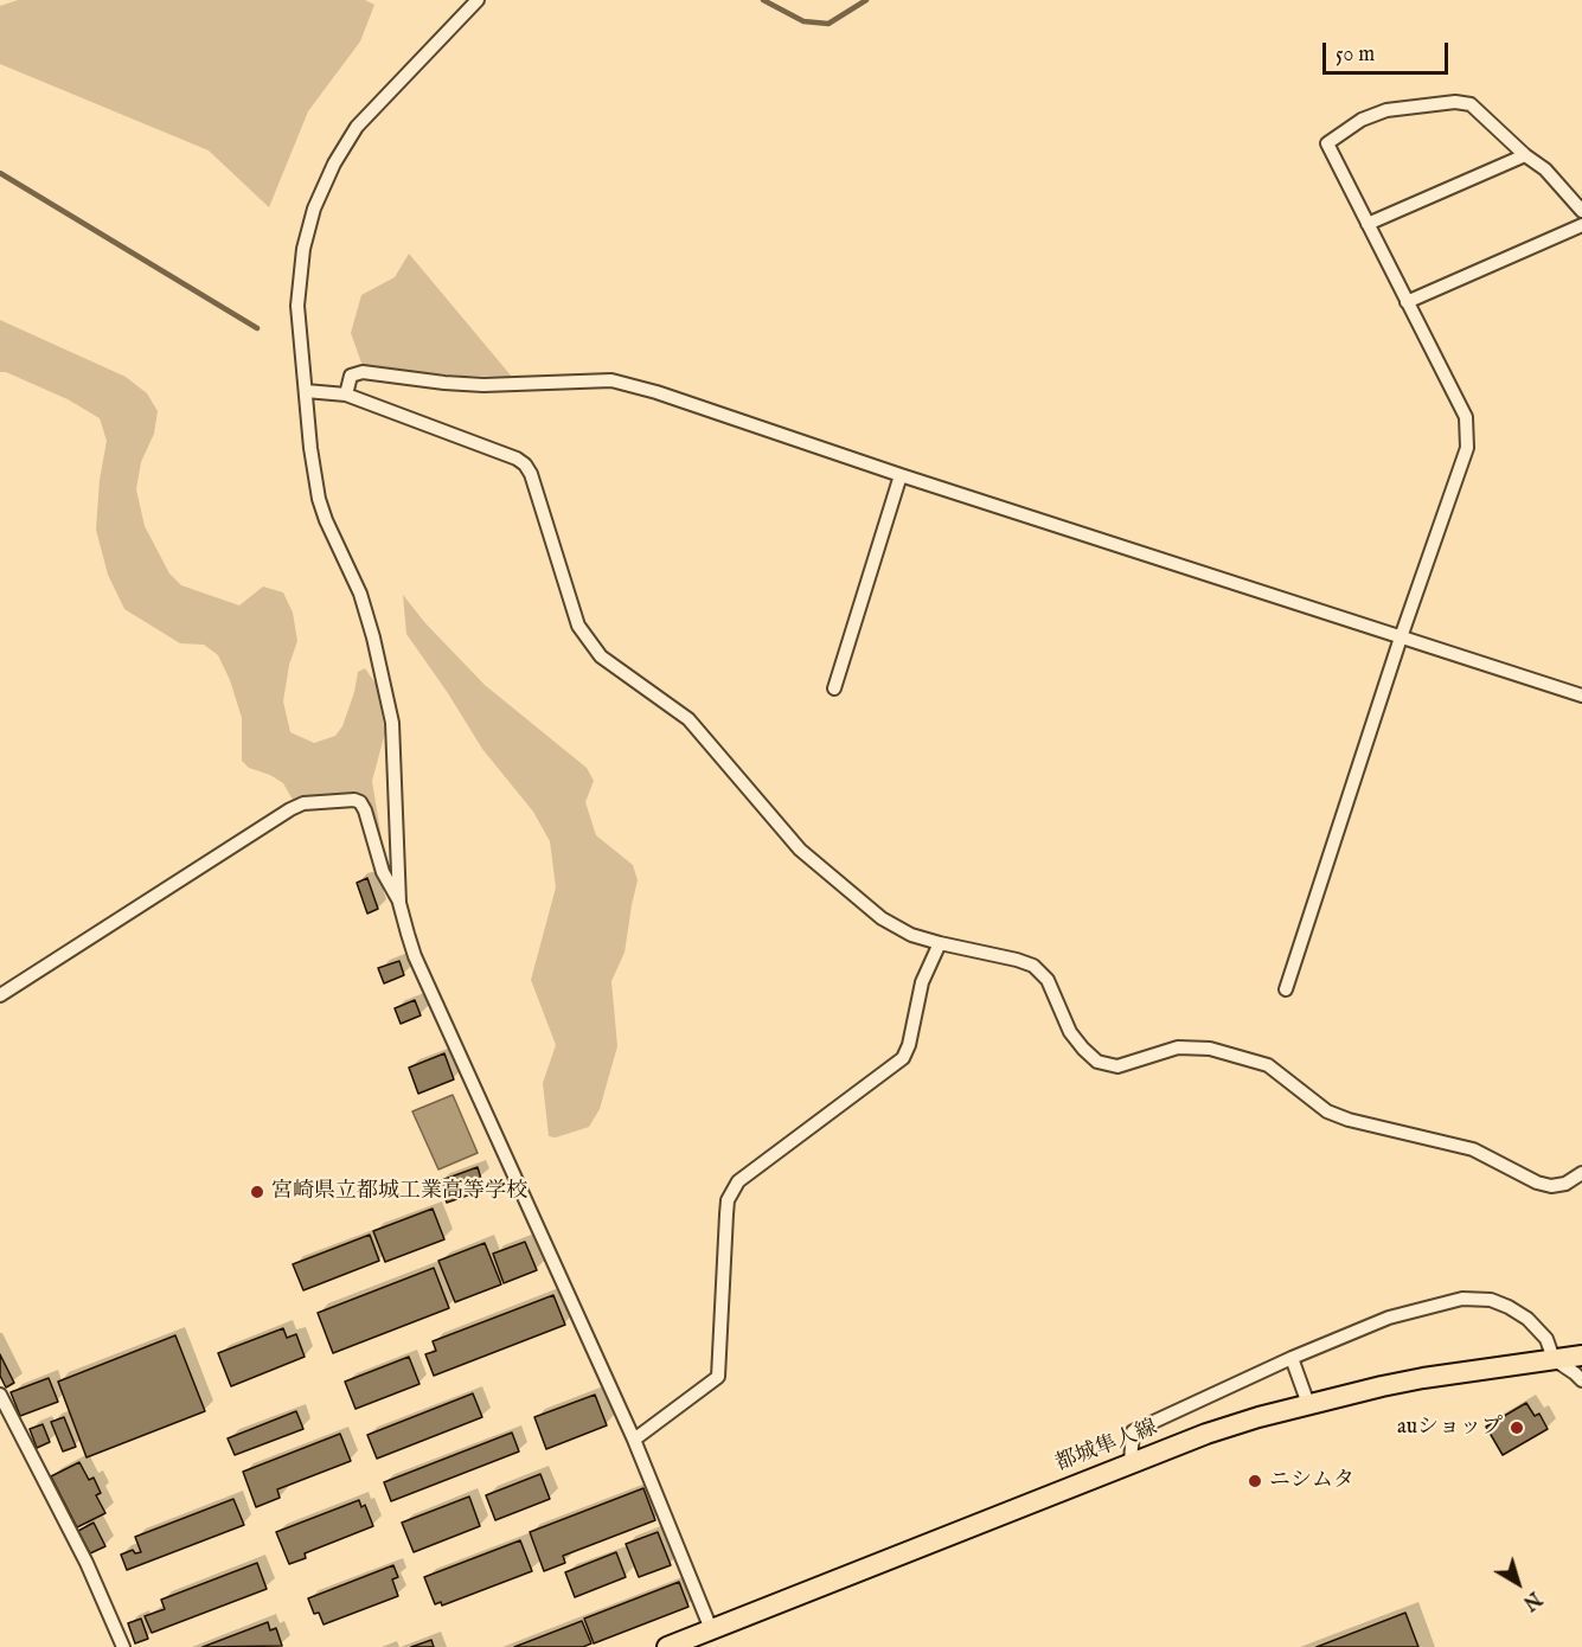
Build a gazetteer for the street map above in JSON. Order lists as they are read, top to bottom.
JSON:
{
  "streets": {
    "main road": ["都城隼人線"]
  },
  "places": ["宮崎県立都城工業高等学校", "auショップ", "ニシムタ"],
  "scale_bar": "50 m",
  "north": "bottom right"
}
